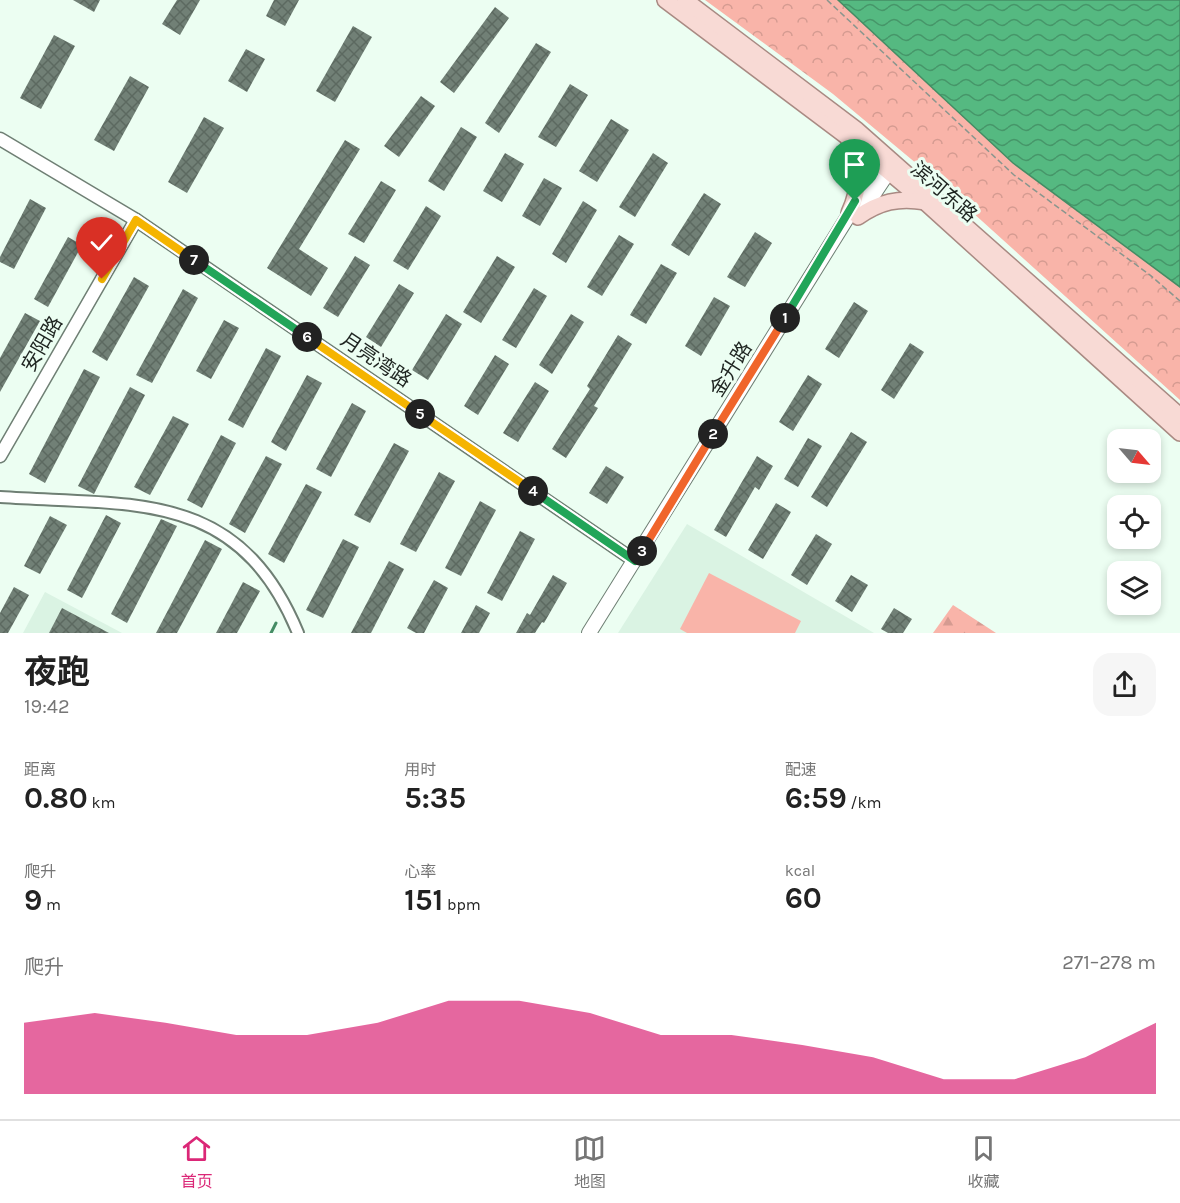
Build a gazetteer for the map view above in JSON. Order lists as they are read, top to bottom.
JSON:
{
  "streets": {
    "main road": ["滨河东路", "金升路"],
    "street": ["安阳路", "月亮湾路"]
  },
  "crossings": [
    ["滨河东路", "金升路"],
    ["安阳路", "月亮湾路"],
    ["月亮湾路", "金升路"]
  ],
  "north": "bottom right",
  "page": {
    "pins": [
      "7",
      "1",
      "6",
      "5",
      "2",
      "4",
      "3"
    ],
    "heading": ["夜跑", "19:42"],
    "stats": [
      ["距离", "0.80 km"],
      ["用时", "5:35"],
      ["配速", "6:59 /km"],
      ["爬升", "9 m"],
      ["心率", "151 bpm"],
      ["kcal", "60"]
    ],
    "chart": ["爬升", "271–278 m"],
    "tabs": ["首页", "地图", "收藏"]
  }
}
